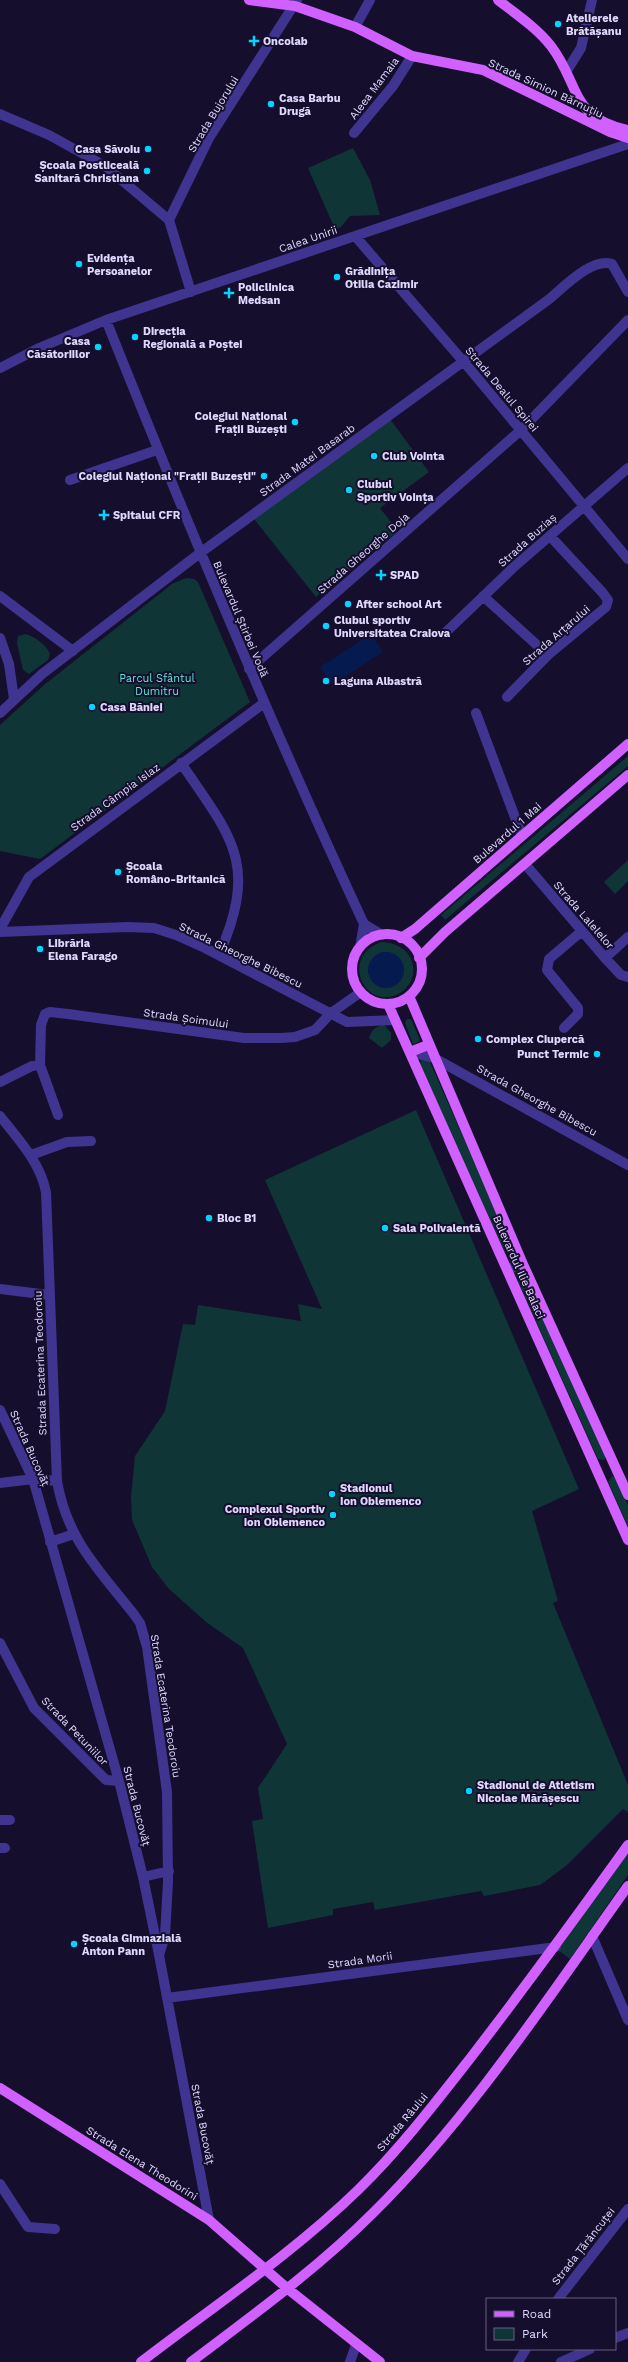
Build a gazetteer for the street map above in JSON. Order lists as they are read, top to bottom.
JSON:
{
  "streets": {
    "main road": [
      "Strada Simion Bărnuțiu",
      "Bulevardul 1 Mai",
      "Bulevardul Ilie Balaci",
      "Strada Râului",
      "Strada Elena Theodorini"
    ],
    "street": [
      "Aleea Mamaia",
      "Strada Bujorului",
      "Calea Unirii",
      "Strada Dealul Spirei",
      "Strada Matei Basarab",
      "Strada Buziaș",
      "Strada Gheorghe Doja",
      "Bulevardul Știrbei Vodă",
      "Strada Arțarului",
      "Strada Câmpia Islaz",
      "Strada Lalelelor",
      "Strada Gheorghe Bibescu",
      "Strada Șoimului",
      "Strada Ecaterina Teodoroiu",
      "Strada Bucovăț",
      "Strada Petuniilor",
      "Strada Morii",
      "Strada Țărăncuței"
    ]
  },
  "crossings": [
    ["Aleea Mamaia", "Strada Simion Bărnuțiu"],
    ["Strada Simion Bărnuțiu", "Strada Bujorului"],
    ["Calea Unirii", "Strada Dealul Spirei"],
    ["Calea Unirii", "Bulevardul Știrbei Vodă"],
    ["Strada Dealul Spirei", "Strada Matei Basarab"],
    ["Strada Dealul Spirei", "Strada Buziaș"],
    ["Strada Dealul Spirei", "Strada Gheorghe Doja"],
    ["Strada Matei Basarab", "Bulevardul Știrbei Vodă"],
    ["Strada Buziaș", "Strada Arțarului"],
    ["Strada Gheorghe Doja", "Bulevardul Știrbei Vodă"],
    ["Bulevardul Știrbei Vodă", "Strada Câmpia Islaz"],
    ["Bulevardul 1 Mai", "Strada Șoimului"],
    ["Bulevardul 1 Mai", "Bulevardul Ilie Balaci"],
    ["Strada Gheorghe Bibescu", "Strada Șoimului"],
    ["Strada Gheorghe Bibescu", "Bulevardul Ilie Balaci"],
    ["Strada Șoimului", "Bulevardul Ilie Balaci"],
    ["Strada Ecaterina Teodoroiu", "Strada Bucovăț"],
    ["Strada Bucovăț", "Strada Petuniilor"],
    ["Strada Bucovăț", "Strada Morii"],
    ["Strada Bucovăț", "Strada Elena Theodorini"],
    ["Strada Morii", "Strada Râului"],
    ["Strada Râului", "Strada Elena Theodorini"]
  ],
  "parks": ["Parcul Sfântul Dumitru"],
  "places": {
    "other": [
      "Atelierele Brătășanu",
      "Casa Barbu Drugă",
      "Casa Săvoiu",
      "Școala Postliceală Sanitară Christiana",
      "Evidența Persoanelor",
      "Grădinița Otilia Cazimir",
      "Direcția Regională a Poștei",
      "Casa Căsătoriilor",
      "Colegiul Național Frații Buzești",
      "Club Vointa",
      "Colegiul Național \"Frații Buzești\"",
      "Clubul Sportiv Voința",
      "After school Art",
      "Clubul sportiv Universitatea Craiova",
      "Laguna Albastră",
      "Casa Băniei",
      "Școala Româno-Britanică",
      "Librăria Elena Farago",
      "Complex Ciupercă",
      "Punct Termic",
      "Bloc B1",
      "Sala Polivalentă",
      "Stadionul Ion Oblemenco",
      "Complexul Sportiv Ion Oblemenco",
      "Stadionul de Atletism Nicolae Mărășescu",
      "Școala Gimnazială Anton Pann"
    ],
    "health": [
      "Oncolab",
      "Policlinica Medsan",
      "Spitalul CFR",
      "SPAD"
    ]
  },
  "legend": ["Road", "Park"]
}
